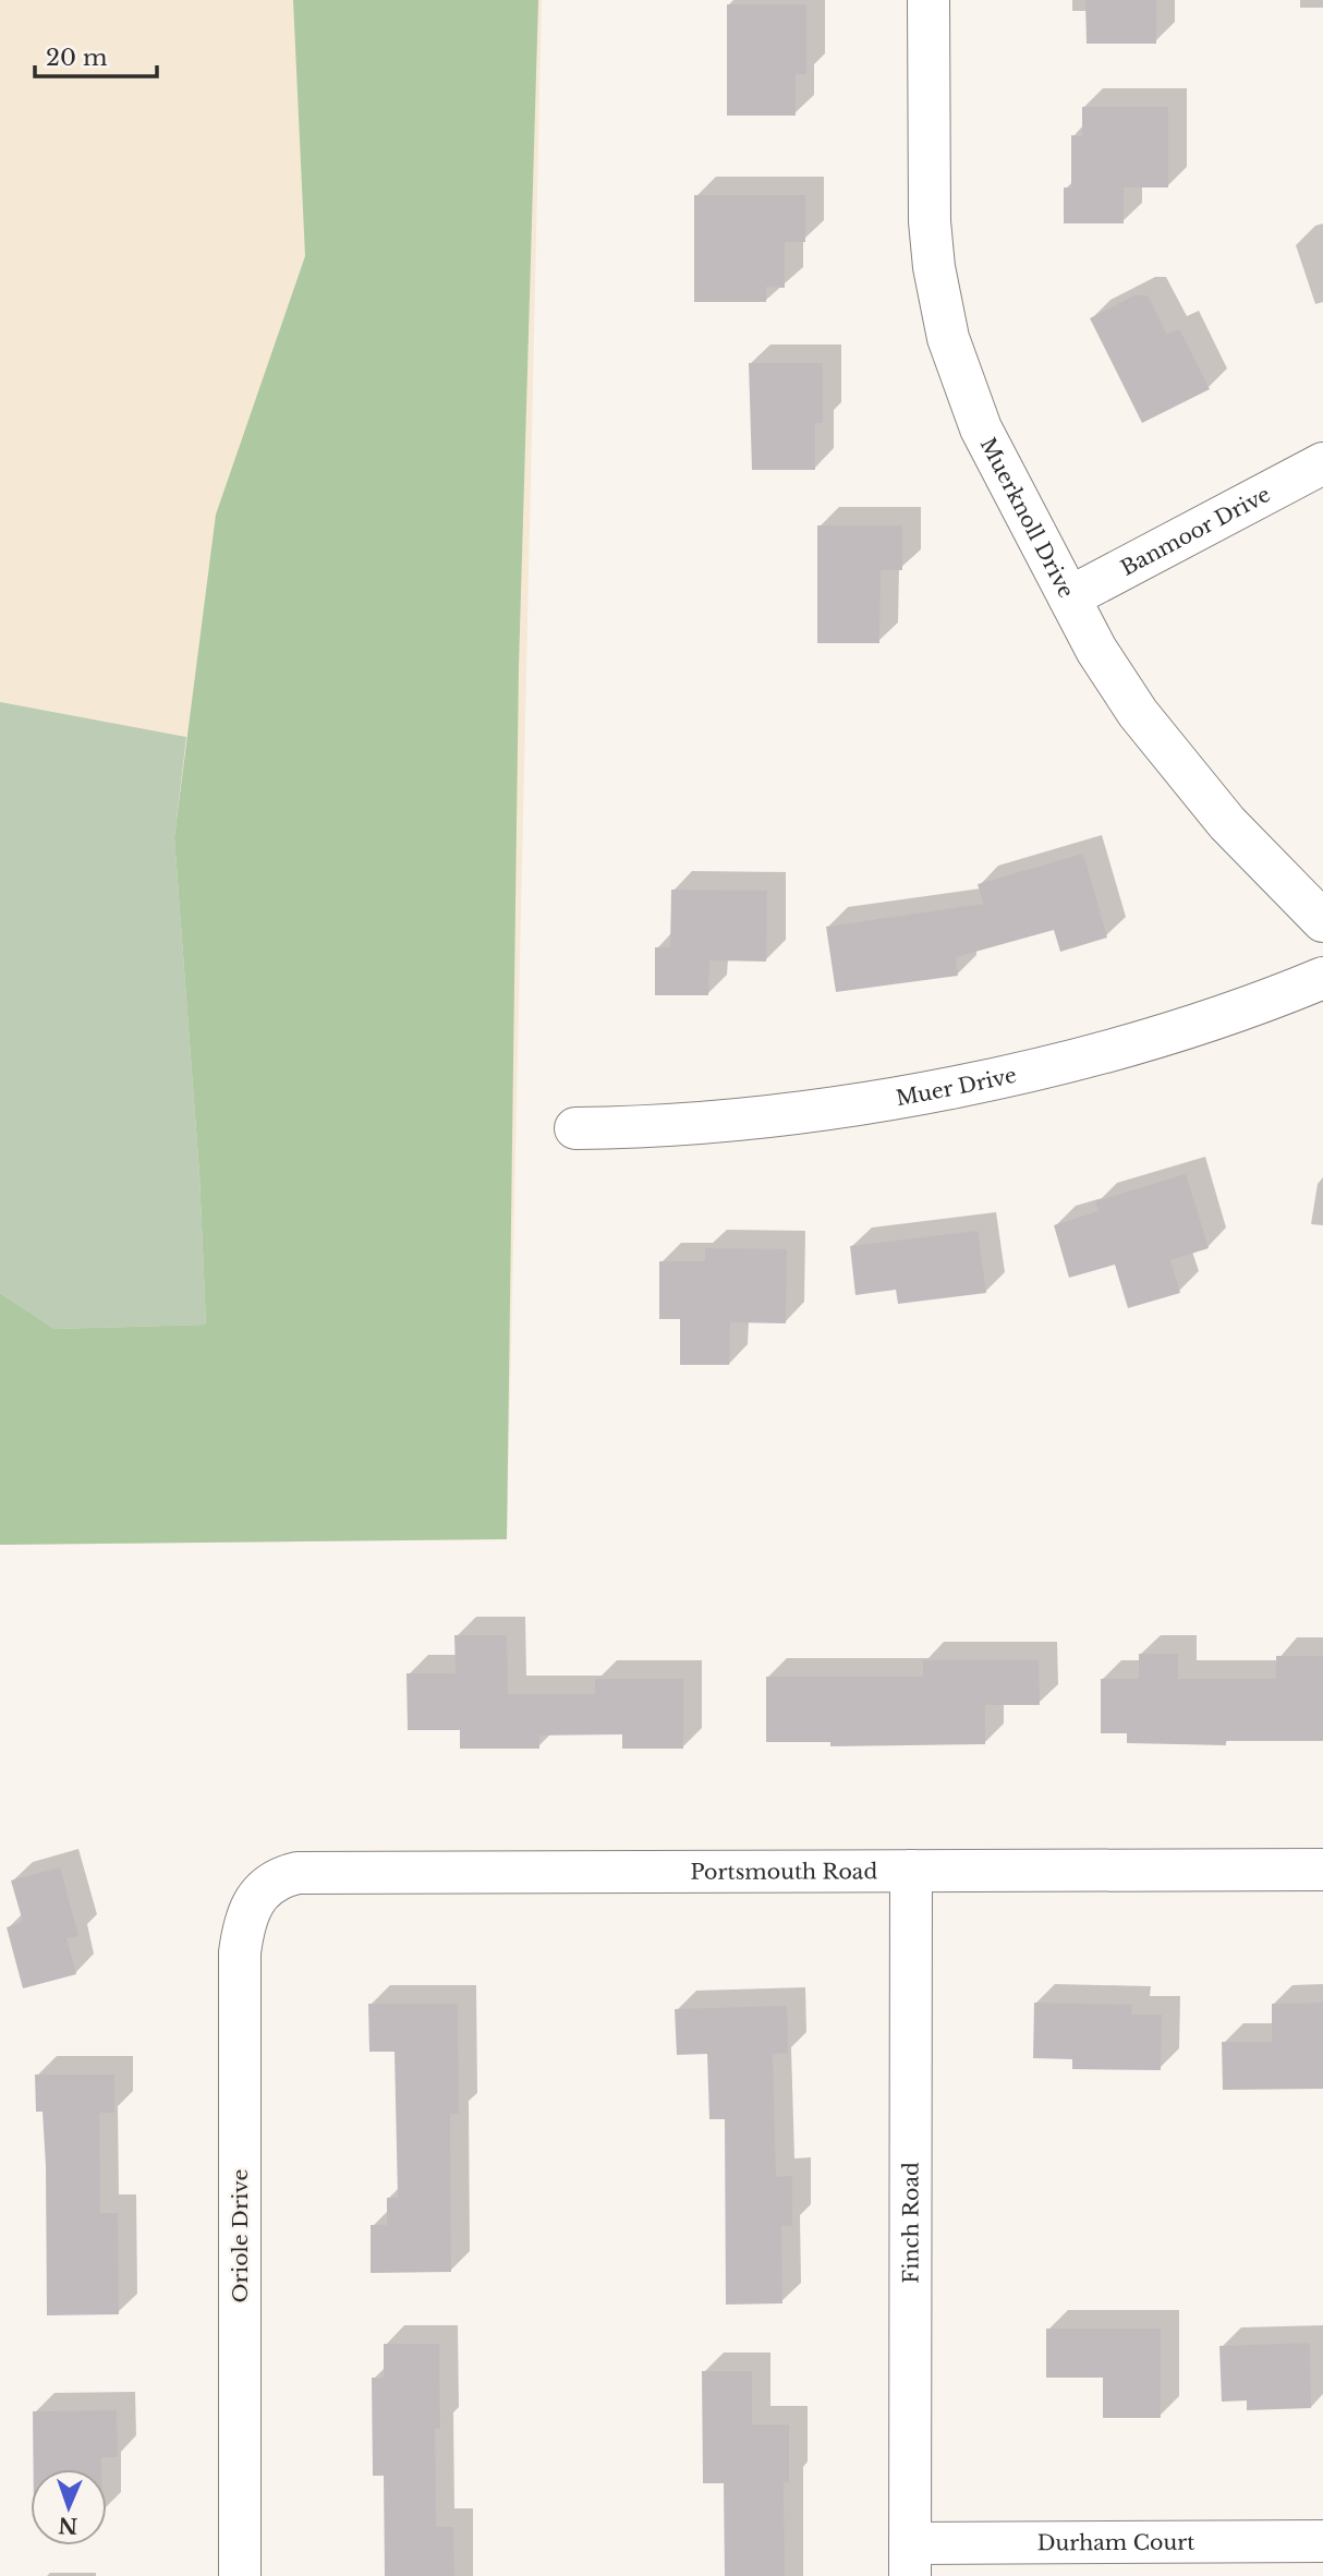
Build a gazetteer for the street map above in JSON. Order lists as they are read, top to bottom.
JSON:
{
  "streets": {
    "street": [
      "Muerknoll Drive",
      "Banmoor Drive",
      "Muer Drive",
      "Portsmouth Road",
      "Finch Road",
      "Oriole Drive",
      "Durham Court"
    ]
  },
  "crossings": [
    ["Muerknoll Drive", "Banmoor Drive"],
    ["Portsmouth Road", "Finch Road"],
    ["Portsmouth Road", "Oriole Drive"],
    ["Finch Road", "Durham Court"]
  ],
  "scale_bar": "20 m",
  "north": "bottom"
}
